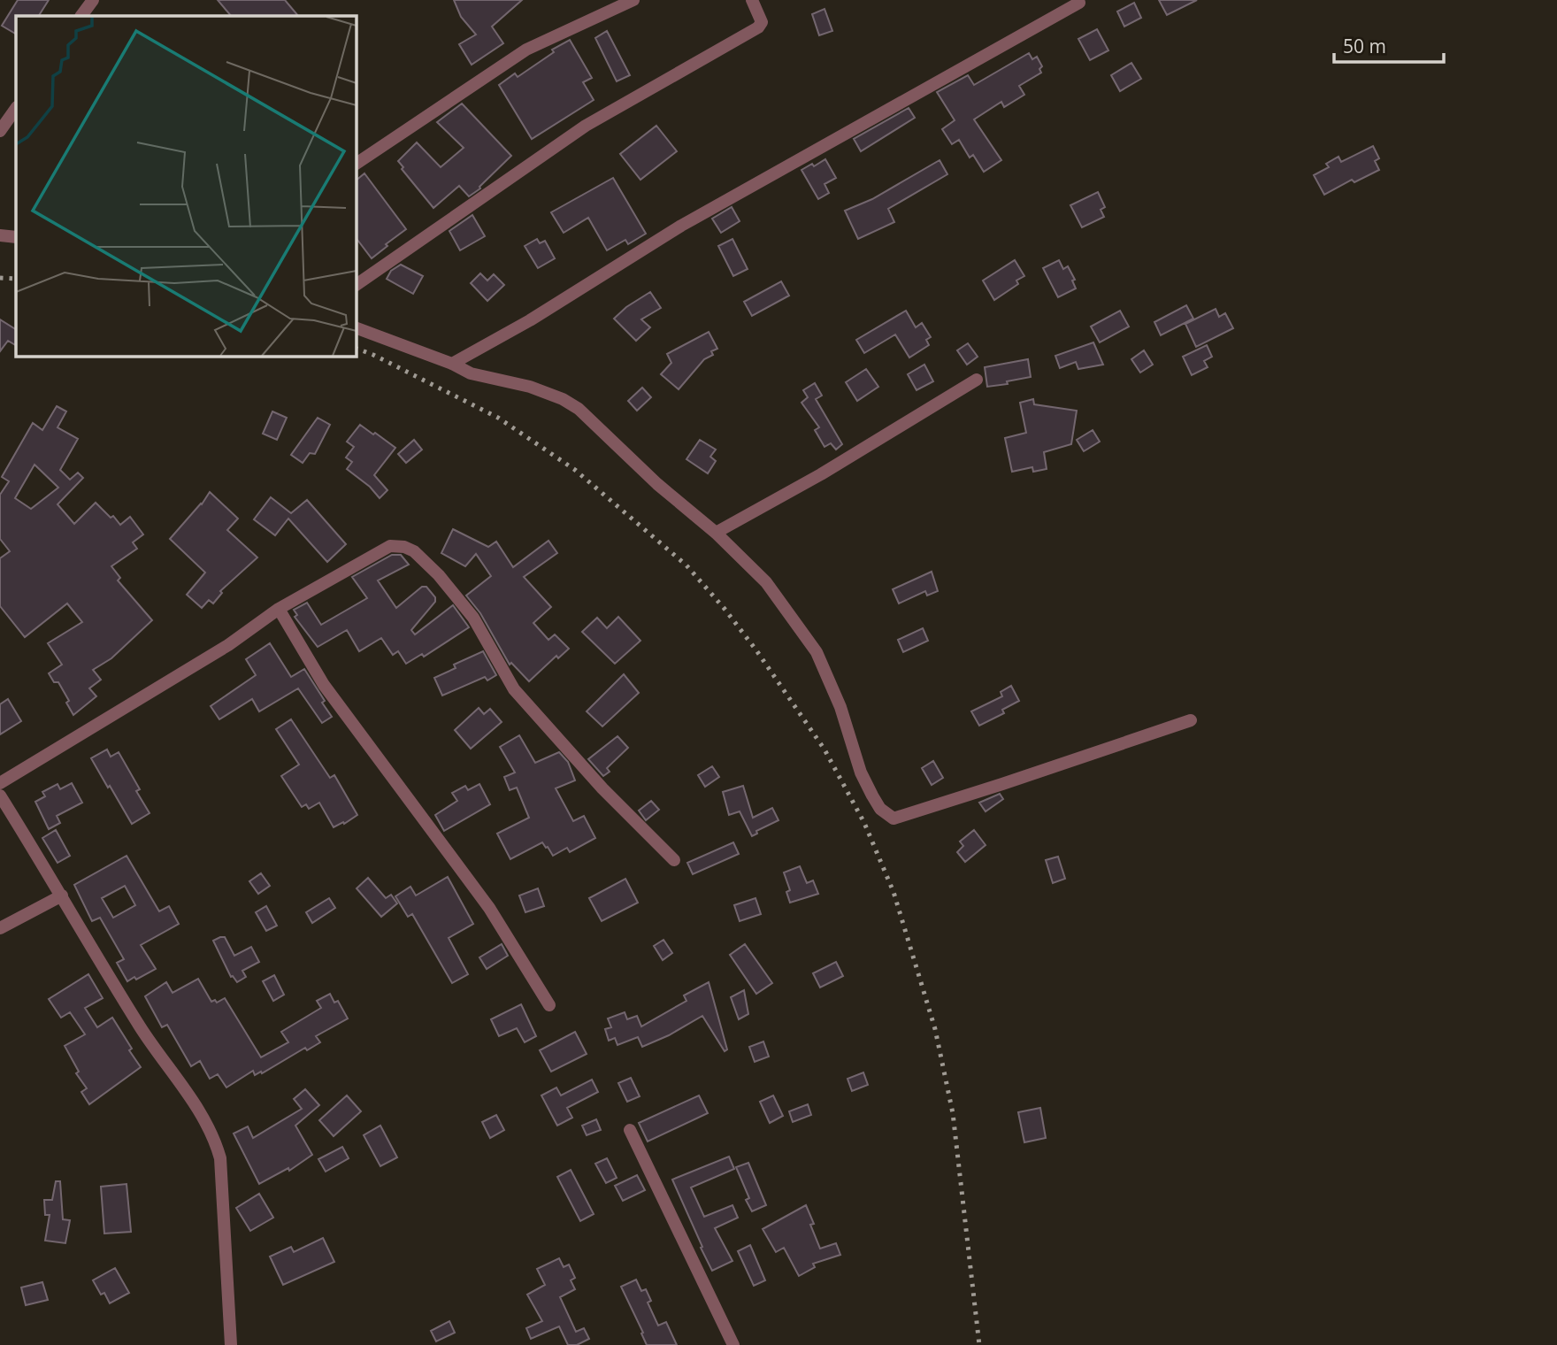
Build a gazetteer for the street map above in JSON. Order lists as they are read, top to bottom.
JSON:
{
  "scale_bar": "50 m"
}
